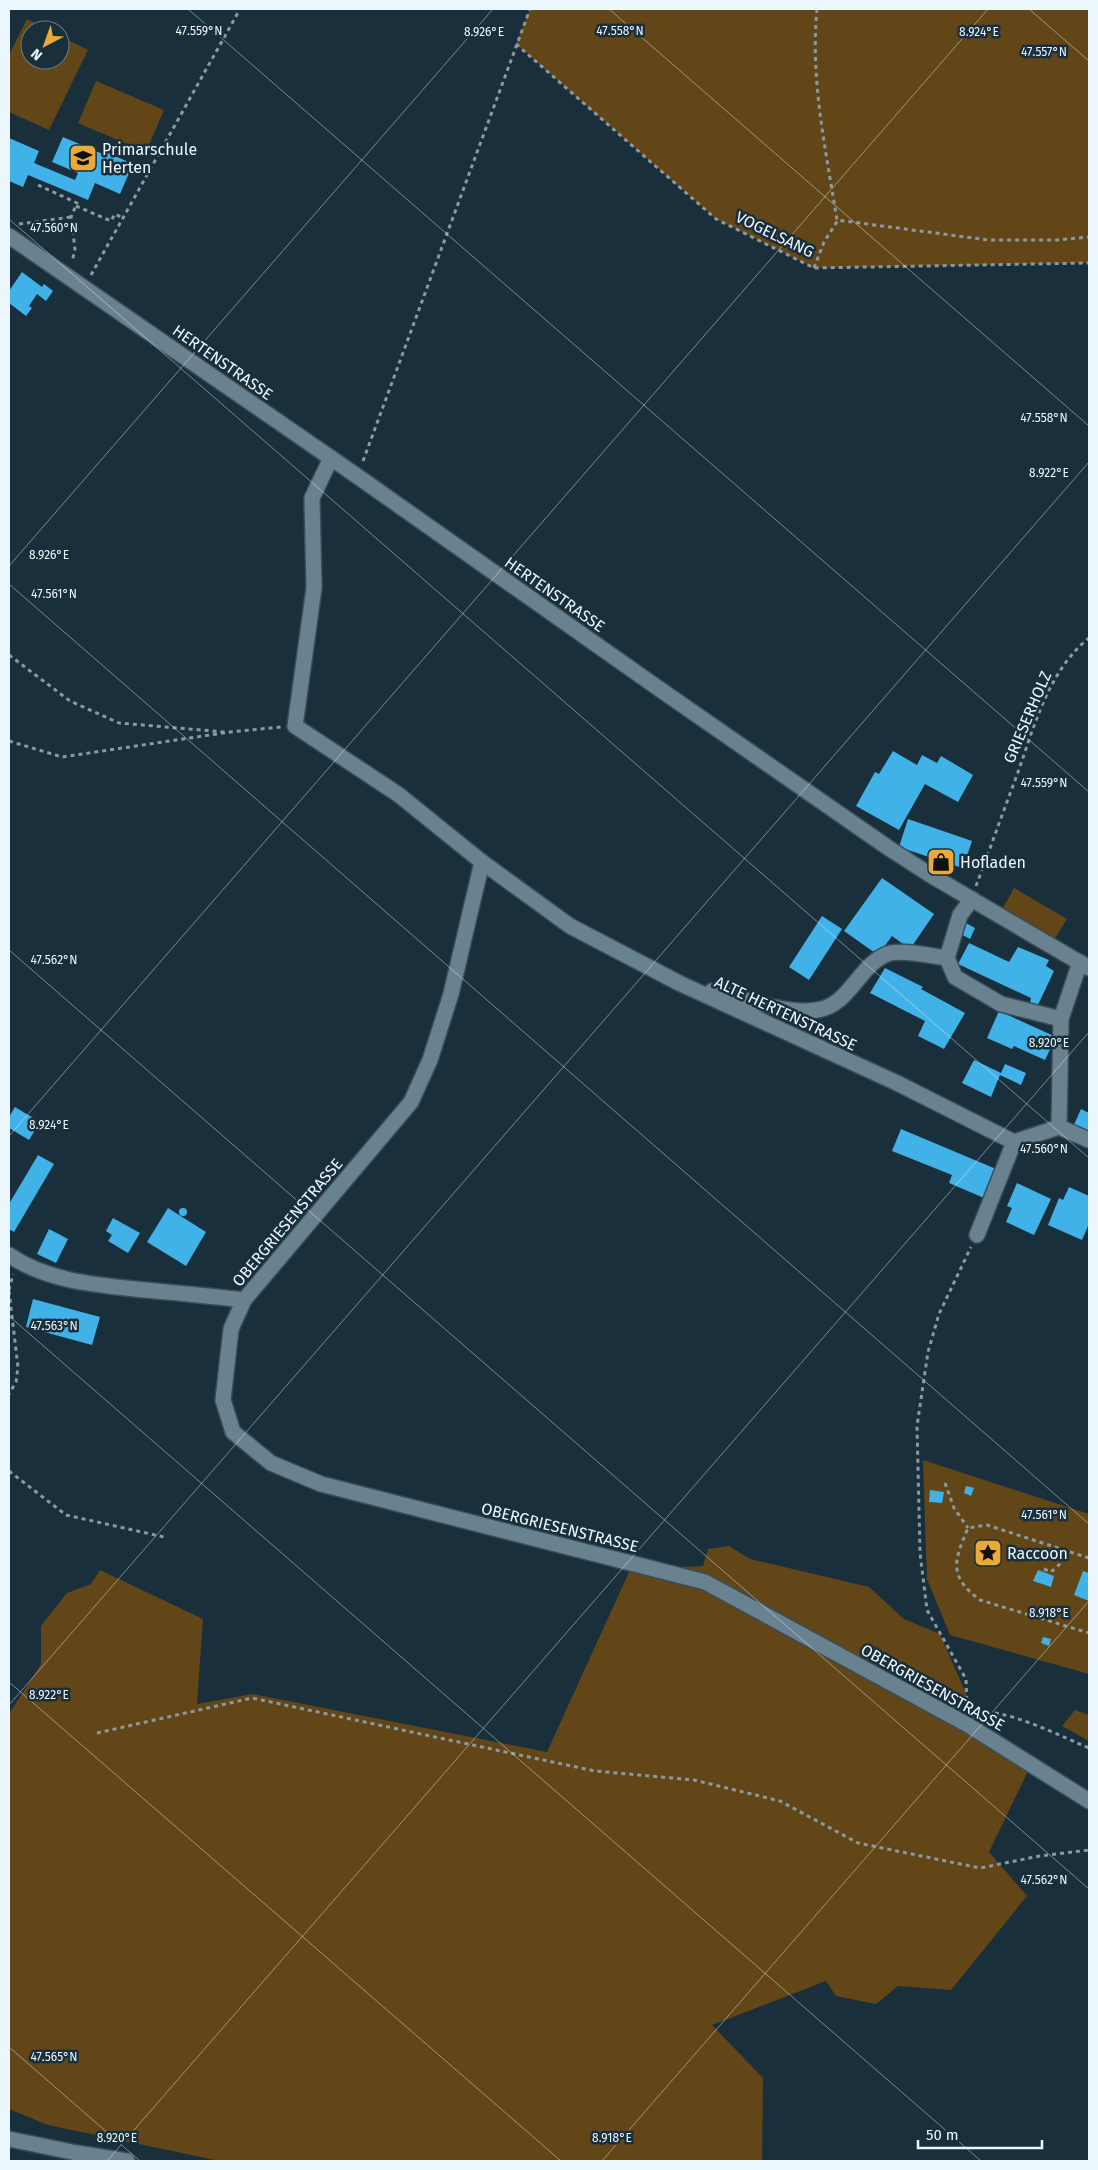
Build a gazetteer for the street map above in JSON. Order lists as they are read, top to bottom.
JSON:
{
  "streets": {
    "street": ["HERTENSTRASSE", "ALTE HERTENSTRASSE", "OBERGRIESENSTRASSE"],
    "path": ["VOGELSANG", "GRIESERHOLZ"]
  },
  "crossings": [
    ["HERTENSTRASSE", "GRIESERHOLZ"],
    ["ALTE HERTENSTRASSE", "OBERGRIESENSTRASSE"]
  ],
  "places": {
    "school or university": ["Primarschule Herten"],
    "shop": ["Hofladen"],
    "place": ["Raccoon"]
  },
  "scale_bar": "50 m",
  "north": "bottom left",
  "coordinates": [
    "47.559°N",
    "47.558°N",
    "8.924°E",
    "8.926°E",
    "47.557°N",
    "47.560°N",
    "8.922°E",
    "47.561°N",
    "47.562°N",
    "8.920°E",
    "47.563°N",
    "8.918°E",
    "47.565°N"
  ]
}
